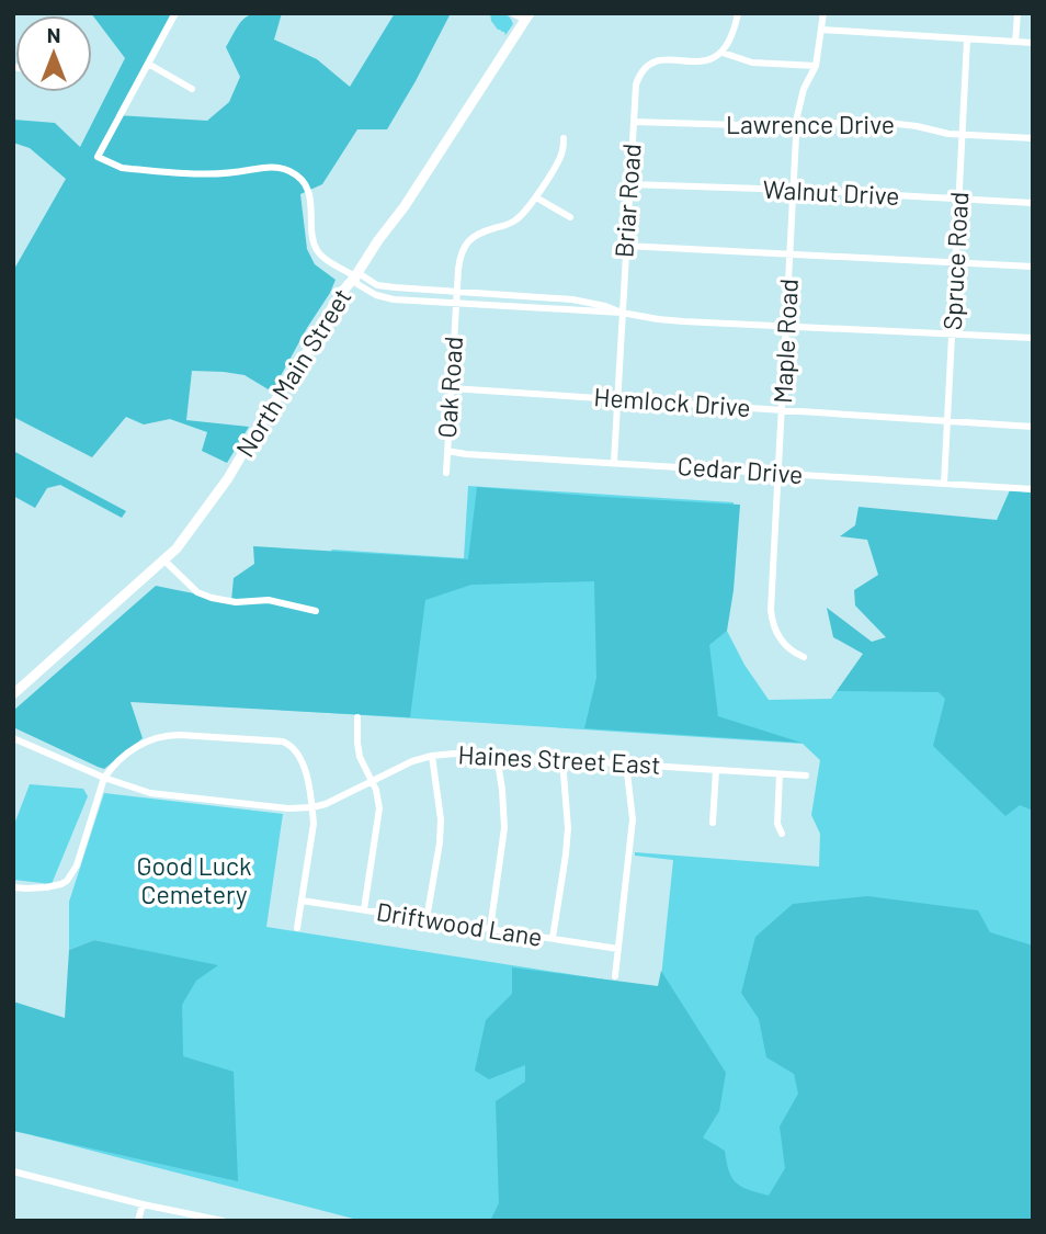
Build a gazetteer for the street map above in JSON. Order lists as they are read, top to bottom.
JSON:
{
  "streets": {
    "highway": ["North Main Street"],
    "street": [
      "Lawrence Drive",
      "Walnut Drive",
      "Briar Road",
      "Spruce Road",
      "Maple Road",
      "Oak Road",
      "Hemlock Drive",
      "Cedar Drive",
      "Haines Street East",
      "Driftwood Lane"
    ]
  },
  "crossings": [
    ["Lawrence Drive", "Briar Road"],
    ["Lawrence Drive", "Spruce Road"],
    ["Lawrence Drive", "Maple Road"],
    ["Walnut Drive", "Briar Road"],
    ["Walnut Drive", "Spruce Road"],
    ["Walnut Drive", "Maple Road"],
    ["Briar Road", "Hemlock Drive"],
    ["Briar Road", "Cedar Drive"],
    ["Spruce Road", "Hemlock Drive"],
    ["Spruce Road", "Cedar Drive"],
    ["Maple Road", "Hemlock Drive"],
    ["Maple Road", "Cedar Drive"],
    ["Oak Road", "Hemlock Drive"],
    ["Oak Road", "Cedar Drive"]
  ],
  "parks": ["Good Luck Cemetery"],
  "north": "top"
}
